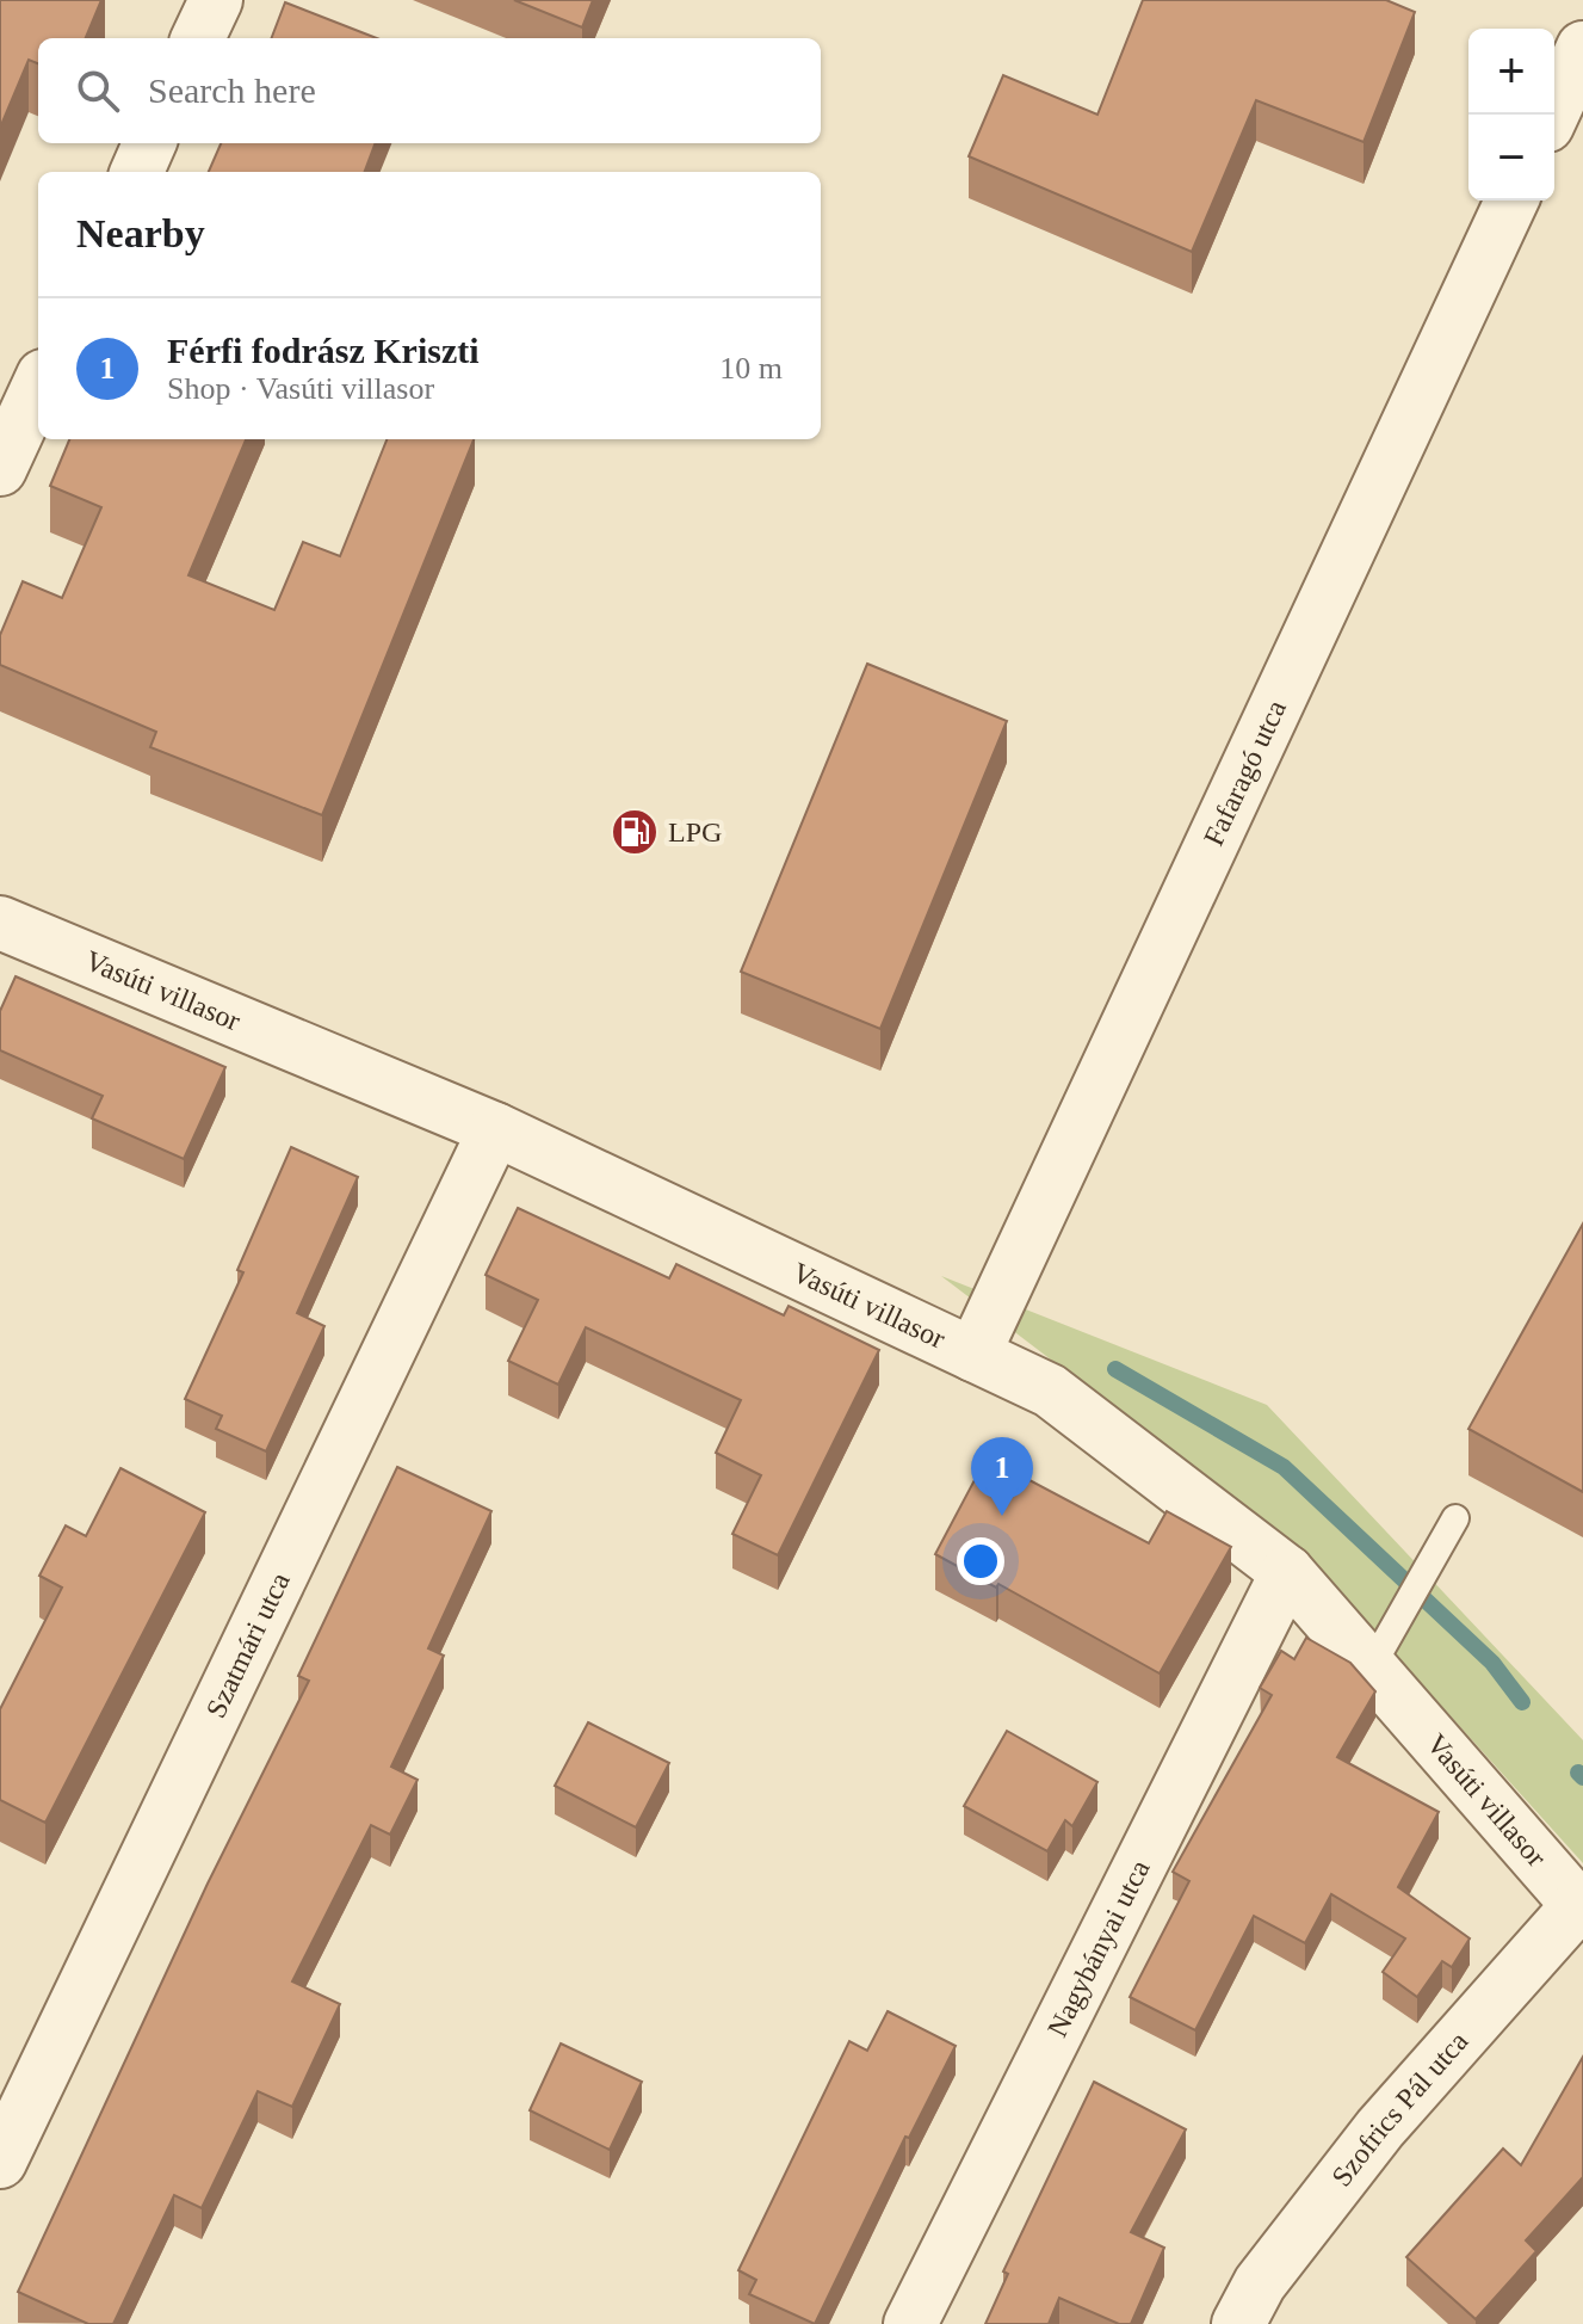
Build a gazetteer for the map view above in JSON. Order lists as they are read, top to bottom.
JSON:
{
  "streets": {
    "street": [
      "Fafaragó utca",
      "Vasúti villasor",
      "Szatmári utca",
      "Nagybányai utca",
      "Szofrics Pál utca"
    ]
  },
  "crossings": [
    ["Fafaragó utca", "Vasúti villasor"],
    ["Vasúti villasor", "Szatmári utca"],
    ["Vasúti villasor", "Nagybányai utca"],
    ["Vasúti villasor", "Szofrics Pál utca"]
  ],
  "places": {
    "fuel station": ["LPG"]
  },
  "page": {
    "map_buttons": ["+", "−"],
    "search": "Search here",
    "heading": "Nearby",
    "list": [
      {
        "mark": "1",
        "name": "Férfi fodrász Kriszti",
        "note": "Shop · Vasúti villasor",
        "value": "10 m"
      }
    ],
    "pins": "1"
  }
}
